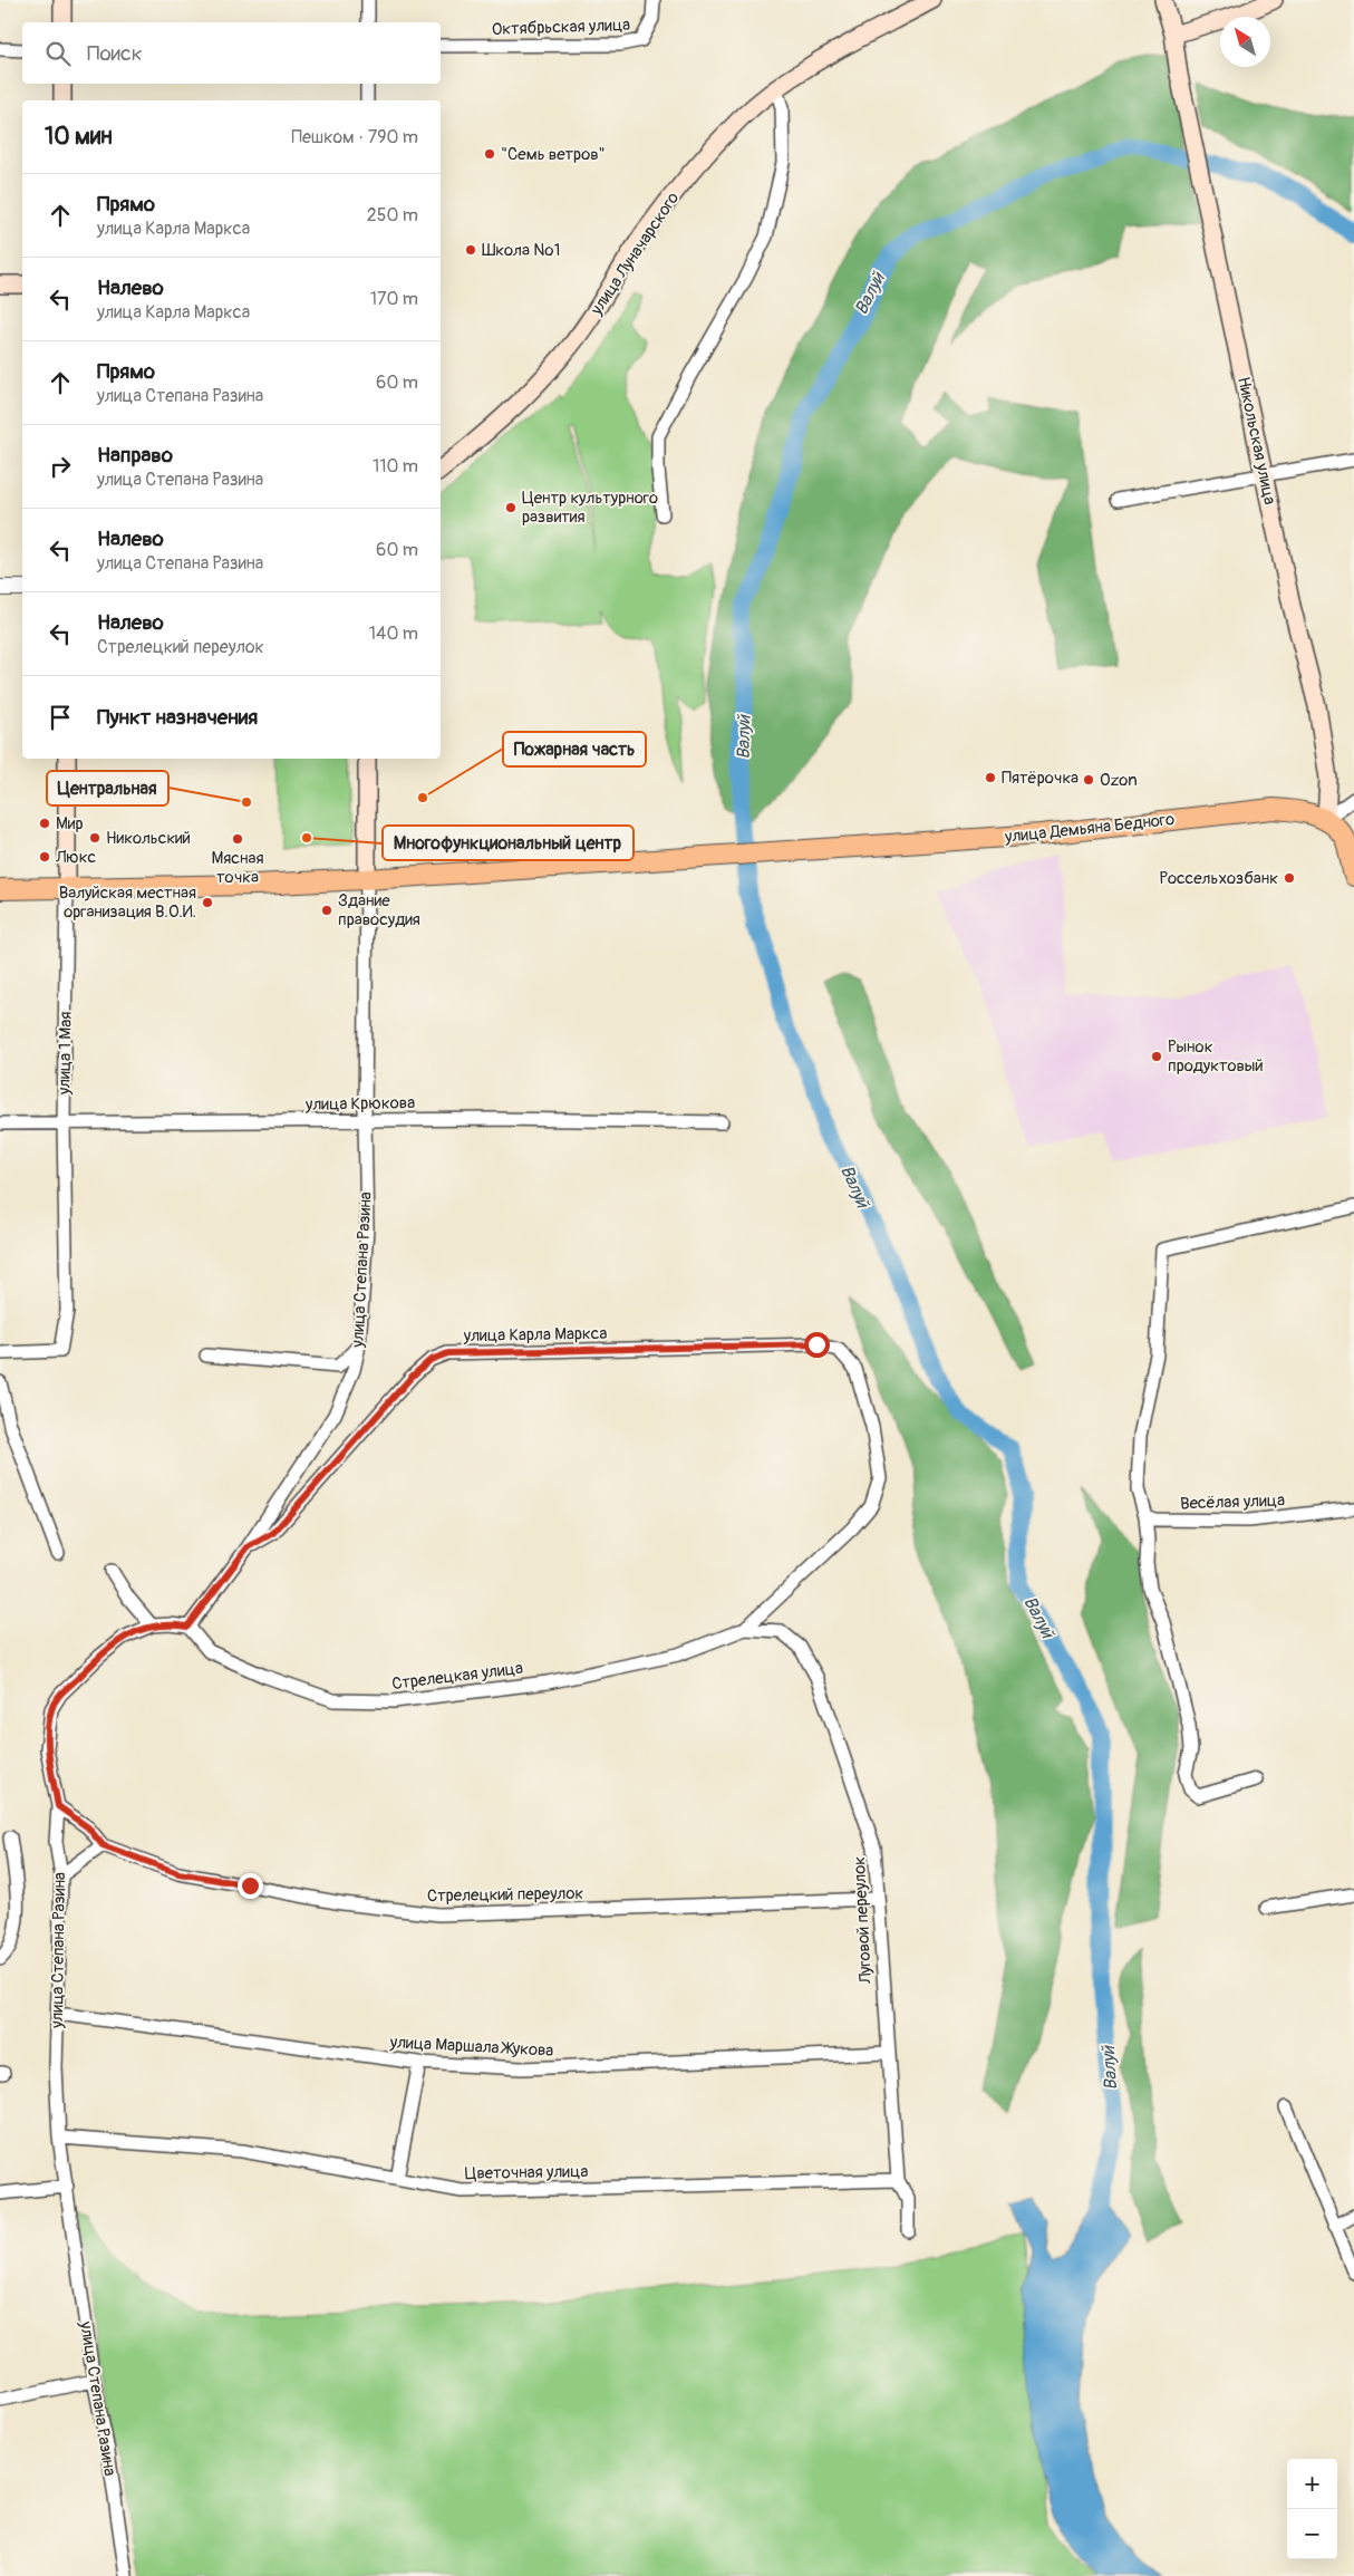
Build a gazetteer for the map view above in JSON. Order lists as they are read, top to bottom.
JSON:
{
  "streets": {
    "main road": [
      "улица Луначарского",
      "Никольская улица",
      "улица Демьяна Бедного",
      "улица 1 Мая",
      "улица Степана Разина"
    ],
    "street": [
      "Октябрьская улица",
      "улица Крюкова",
      "улица Карла Маркса",
      "Весёлая улица",
      "Стрелецкая улица",
      "Стрелецкий переулок",
      "Луговой переулок",
      "улица Маршала Жукова",
      "Цветочная улица"
    ]
  },
  "crossings": [
    ["Никольская улица", "улица Демьяна Бедного"],
    ["улица Демьяна Бедного", "улица 1 Мая"],
    ["улица Демьяна Бедного", "улица Степана Разина"],
    ["улица 1 Мая", "улица Крюкова"],
    ["улица Крюкова", "улица Степана Разина"],
    ["улица Степана Разина", "улица Карла Маркса"],
    ["улица Степана Разина", "Стрелецкая улица"],
    ["улица Степана Разина", "Стрелецкий переулок"],
    ["улица Степана Разина", "улица Маршала Жукова"],
    ["улица Степана Разина", "Цветочная улица"],
    ["улица Карла Маркса", "Стрелецкая улица"],
    ["улица Карла Маркса", "Луговой переулок"],
    ["Стрелецкая улица", "Луговой переулок"],
    ["Стрелецкий переулок", "Луговой переулок"],
    ["Луговой переулок", "улица Маршала Жукова"],
    ["Луговой переулок", "Цветочная улица"]
  ],
  "water": ["Валуй"],
  "places": [
    "\"Семь ветров\"",
    "Школа №1",
    "Центр культурного развития",
    "Пятёрочка",
    "Ozon",
    "Пожарная часть",
    "Центральная",
    "Мир",
    "Никольский",
    "Многофункциональный центр",
    "Мясная точка",
    "Люкс",
    "Россельхозбанк",
    "Валуйская местная организация В.О.И.",
    "Здание правосудия",
    "Рынок продуктовый"
  ],
  "north": "top left",
  "page": {
    "search": "Поиск",
    "heading": ["10 мин", "Пешком · 790 m"],
    "list": [
      ["Прямо", "улица Карла Маркса", "250 m"],
      ["Налево", "улица Карла Маркса", "170 m"],
      ["Прямо", "улица Степана Разина", "60 m"],
      ["Направо", "улица Степана Разина", "110 m"],
      ["Налево", "улица Степана Разина", "60 m"],
      ["Налево", "Стрелецкий переулок", "140 m"],
      "Пункт назначения"
    ],
    "map_buttons": ["+", "−"]
  }
}
